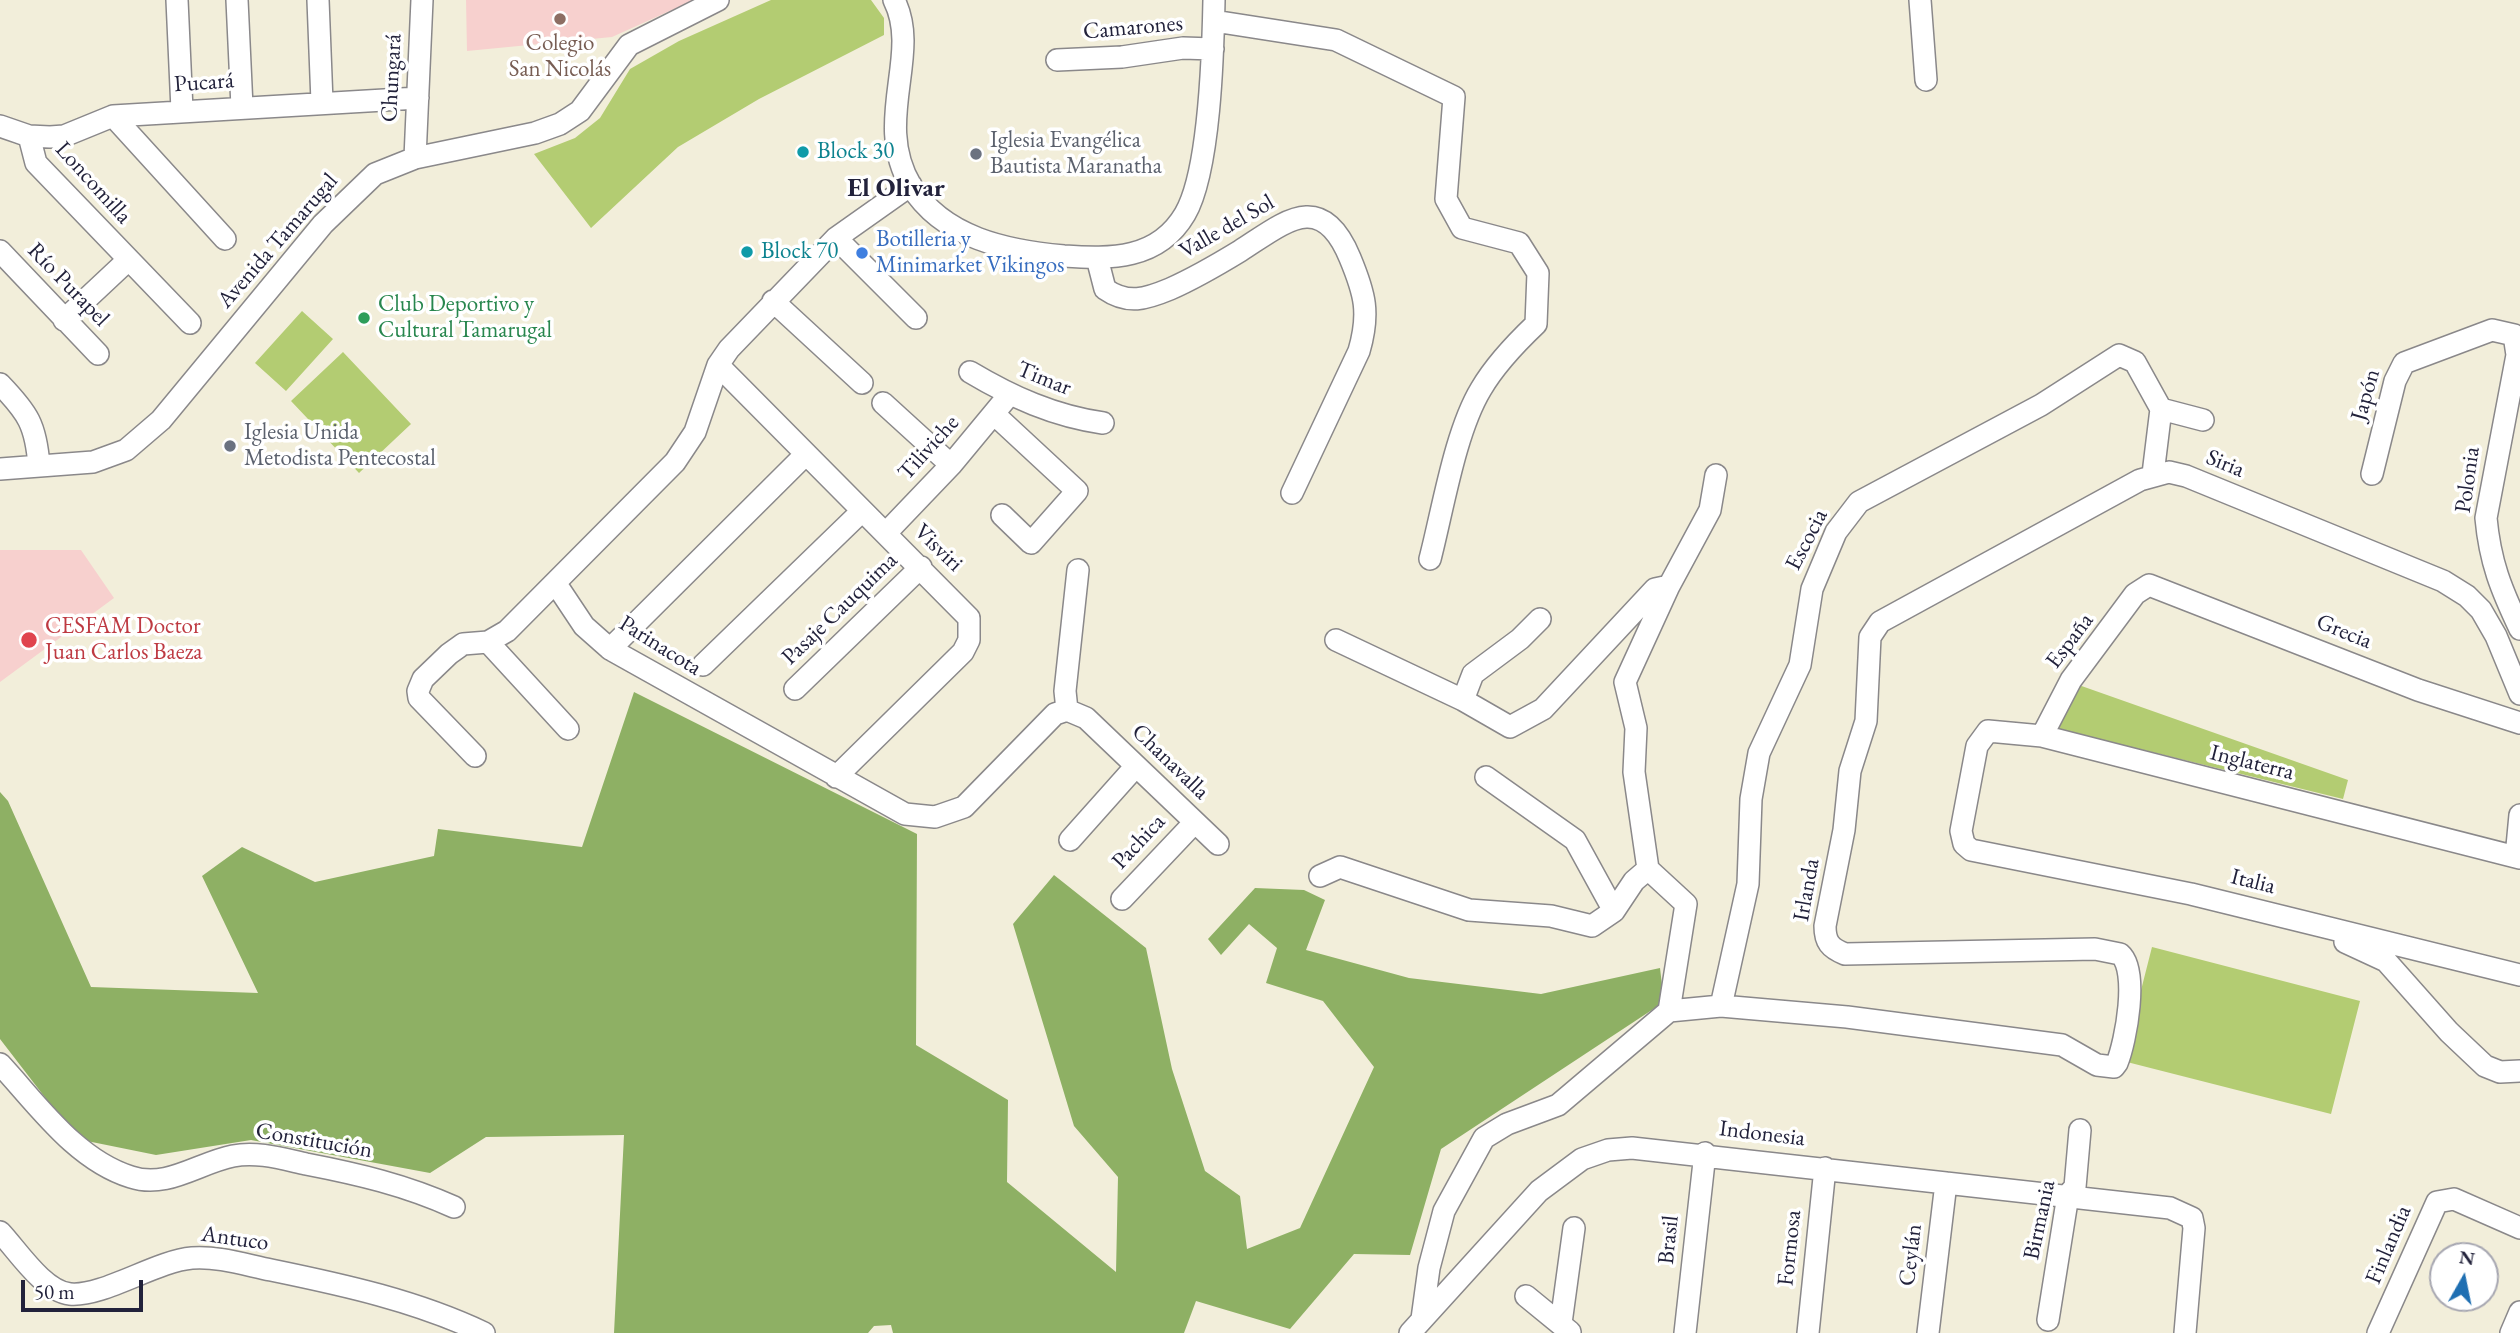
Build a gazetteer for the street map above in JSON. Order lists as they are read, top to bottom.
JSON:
{
  "streets": {
    "street": [
      "Camarones",
      "Chungará",
      "Pucará",
      "Loncomilla",
      "Valle del Sol",
      "Avenida Tamarugal",
      "Río Purapel",
      "Timar",
      "Japón",
      "Tiliviche",
      "Siria",
      "Polonia",
      "Escocia",
      "Visviri",
      "Pasaje Cauquima",
      "Grecia",
      "España",
      "Parinacota",
      "Chanavalla",
      "Inglaterra",
      "Pachica",
      "Italia",
      "Irlanda",
      "Indonesia",
      "Constitución",
      "Birmania",
      "Antuco",
      "Brasil",
      "Finlandia",
      "Formosa",
      "Ceylán"
    ]
  },
  "crossings": [
    ["Chungará", "Pucará"],
    ["Chungará", "Avenida Tamarugal"],
    ["Pucará", "Loncomilla"],
    ["Loncomilla", "Río Purapel"],
    ["Timar", "Tiliviche"],
    ["Japón", "Polonia"],
    ["Tiliviche", "Visviri"],
    ["Siria", "Escocia"],
    ["Siria", "Irlanda"],
    ["Escocia", "Irlanda"],
    ["Visviri", "Pasaje Cauquima"],
    ["Visviri", "Parinacota"],
    ["Grecia", "España"],
    ["España", "Inglaterra"],
    ["Parinacota", "Chanavalla"],
    ["Chanavalla", "Pachica"],
    ["Inglaterra", "Italia"],
    ["Indonesia", "Birmania"],
    ["Indonesia", "Brasil"],
    ["Indonesia", "Formosa"],
    ["Indonesia", "Ceylán"]
  ],
  "districts": ["El Olivar"],
  "places": [
    "Colegio San Nicolás",
    "Block 30",
    "Iglesia Evangélica Bautista Maranatha",
    "Block 70",
    "Botilleria y Minimarket Vikingos",
    "Club Deportivo y Cultural Tamarugal",
    "Iglesia Unida Metodista Pentecostal",
    "CESFAM Doctor Juan Carlos Baeza"
  ],
  "scale_bar": "50 m",
  "north": "top"
}
